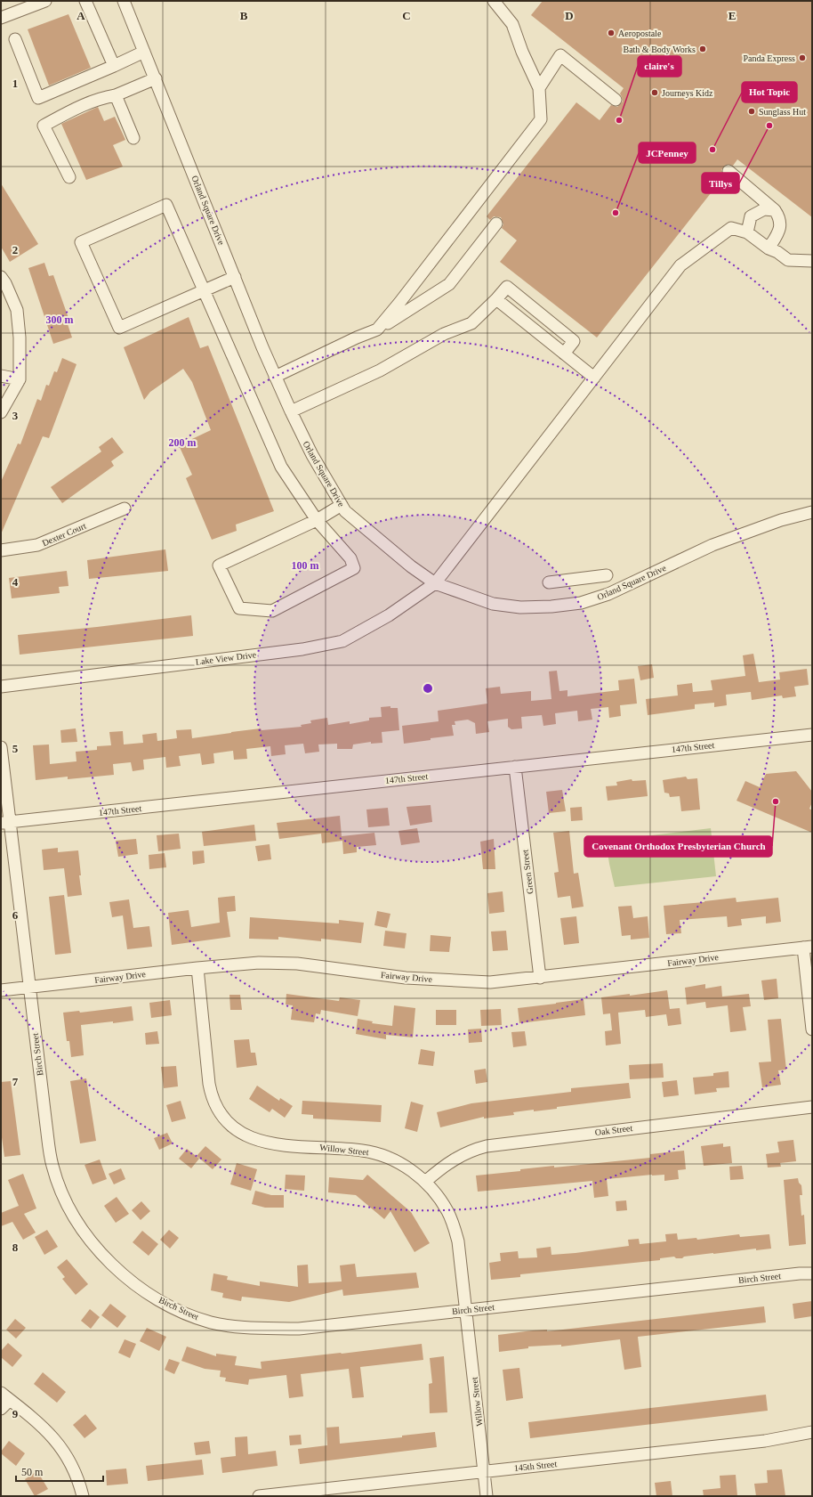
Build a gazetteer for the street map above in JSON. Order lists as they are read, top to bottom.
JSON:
{
  "streets": {
    "street": [
      "Orland Square Drive",
      "Dexter Court",
      "Lake View Drive",
      "147th Street",
      "Green Street",
      "Fairway Drive",
      "Birch Street",
      "Oak Street",
      "Willow Street",
      "145th Street"
    ]
  },
  "crossings": [
    ["Orland Square Drive", "Lake View Drive"],
    ["147th Street", "Green Street"],
    ["147th Street", "Birch Street"],
    ["Green Street", "Fairway Drive"],
    ["Fairway Drive", "Birch Street"],
    ["Fairway Drive", "Willow Street"],
    ["Birch Street", "Willow Street"],
    ["Oak Street", "Willow Street"],
    ["Willow Street", "145th Street"]
  ],
  "places": [
    "Aeropostale",
    "Bath & Body Works",
    "Panda Express",
    "Journeys Kidz",
    "Sunglass Hut",
    "claire's",
    "Tillys",
    "Hot Topic",
    "JCPenney",
    "Covenant Orthodox Presbyterian Church"
  ],
  "scale_bar": "50 m",
  "grid": {
    "columns": [
      "A",
      "B",
      "C",
      "D",
      "E"
    ],
    "rows": [
      "1",
      "2",
      "3",
      "4",
      "5",
      "6",
      "7",
      "8",
      "9"
    ]
  },
  "rings": ["300 m", "200 m", "100 m"]
}
